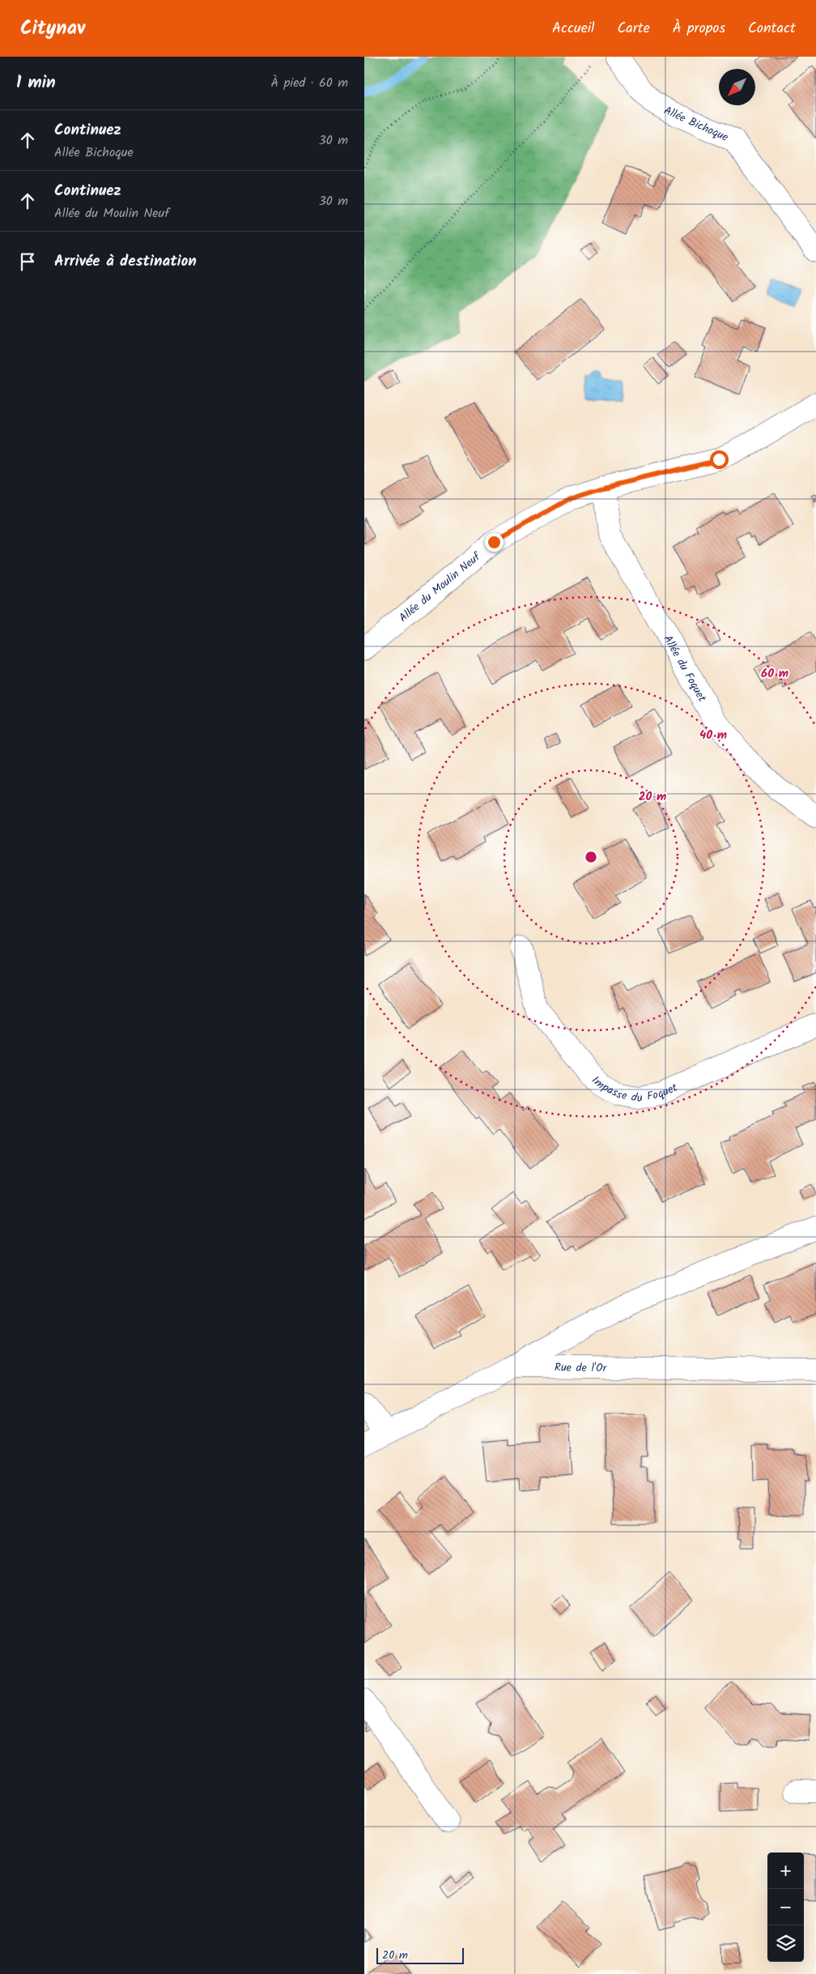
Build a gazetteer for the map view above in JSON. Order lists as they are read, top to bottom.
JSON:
{
  "streets": {
    "street": [
      "Allée Bichoque",
      "Allée du Moulin Neuf",
      "Allée du Foquet",
      "Impasse du Foquet",
      "Rue de l'Or"
    ]
  },
  "crossings": [
    ["Allée du Moulin Neuf", "Allée du Foquet"]
  ],
  "scale_bar": "20 m",
  "north": "bottom left",
  "page": {
    "header": "Citynav",
    "nav": [
      "Accueil",
      "Carte",
      "À propos",
      "Contact"
    ],
    "heading": ["1 min", "À pied · 60 m"],
    "list": [
      ["Continuez", "Allée Bichoque", "30 m"],
      ["Continuez", "Allée du Moulin Neuf", "30 m"],
      "Arrivée à destination"
    ],
    "map_buttons": ["+", "−"],
    "scale": "20 m"
  },
  "rings": ["60 m", "40 m", "20 m"]
}
